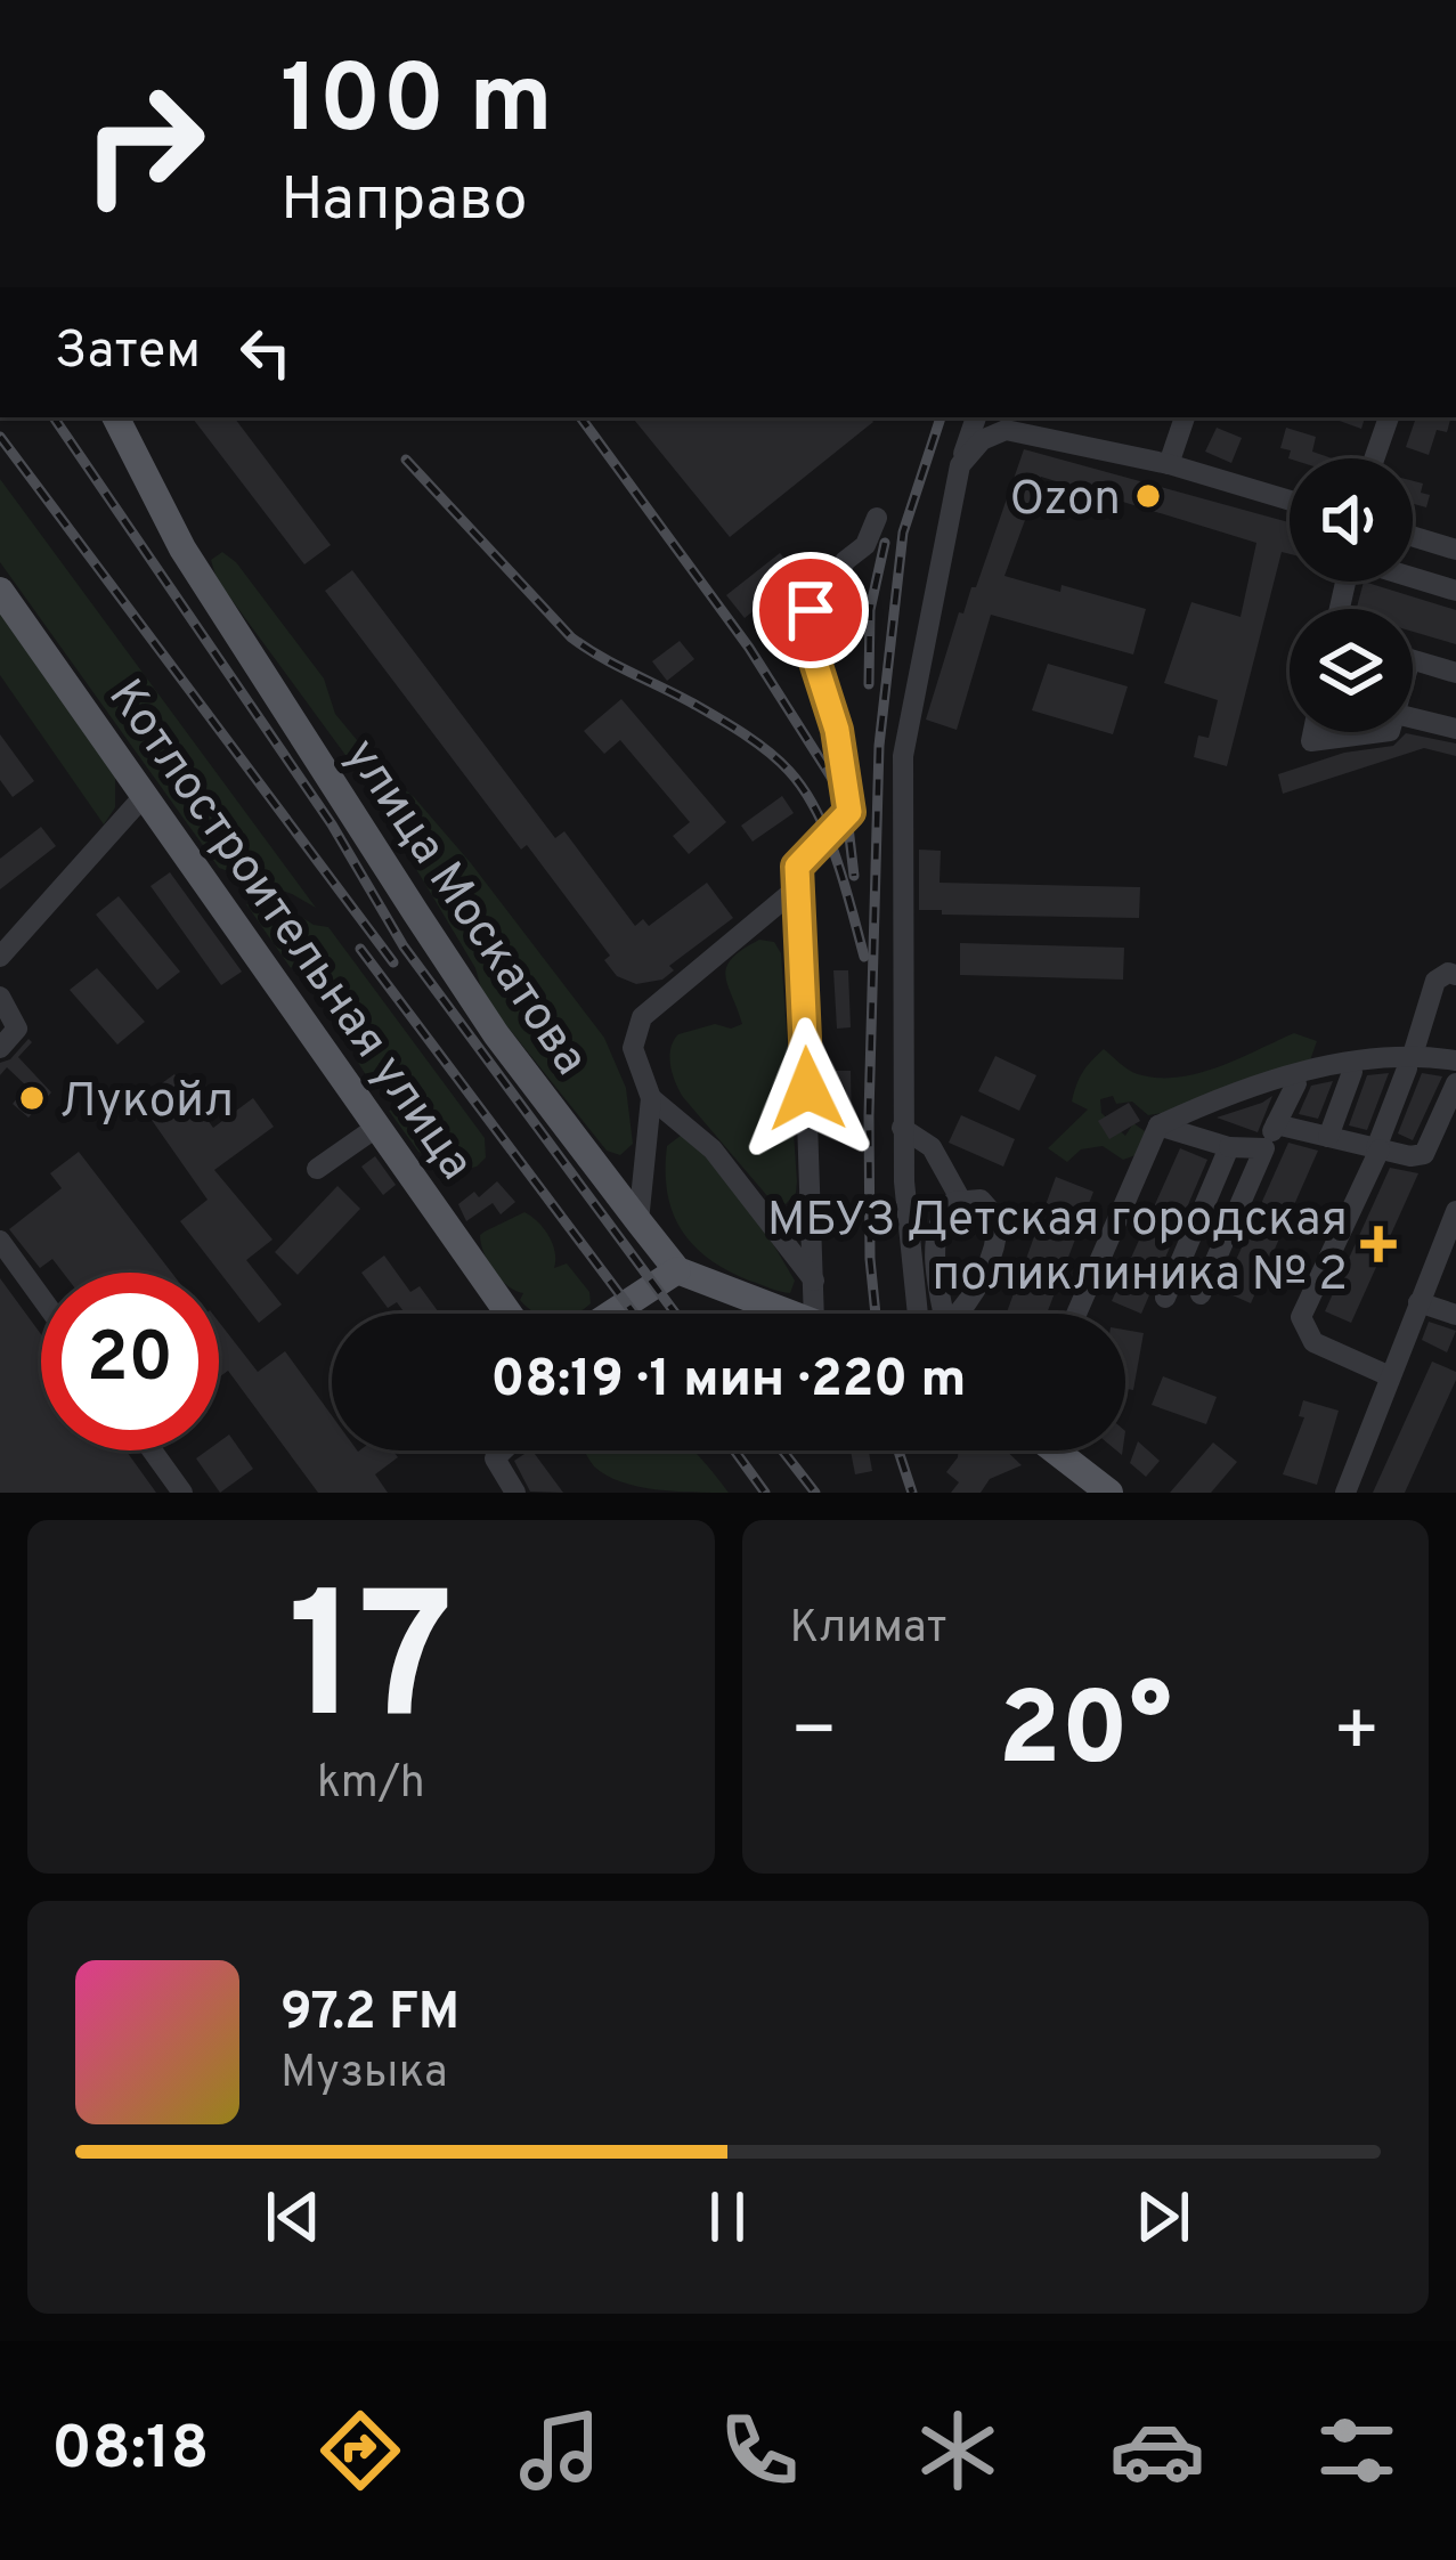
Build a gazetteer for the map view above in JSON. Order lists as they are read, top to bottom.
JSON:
{
  "streets": {
    "main road": ["улица Москатова", "Котлостроительная улица"]
  },
  "places": {
    "other": ["Ozon", "Лукойл"],
    "health": ["МБУЗ Детская городская поликлиника № 2"]
  },
  "page": {
    "turn": ["100 m", "Направо"],
    "then": "Затем",
    "limit": "20",
    "trip": "08:19 · 1 мин · 220 m",
    "tile": [
      ["17", "km/h"],
      "Климат"
    ],
    "heat": ["−", "20°", "+"],
    "song": ["97.2 FM", "Музыка"],
    "tabs": "08:18"
  }
}
